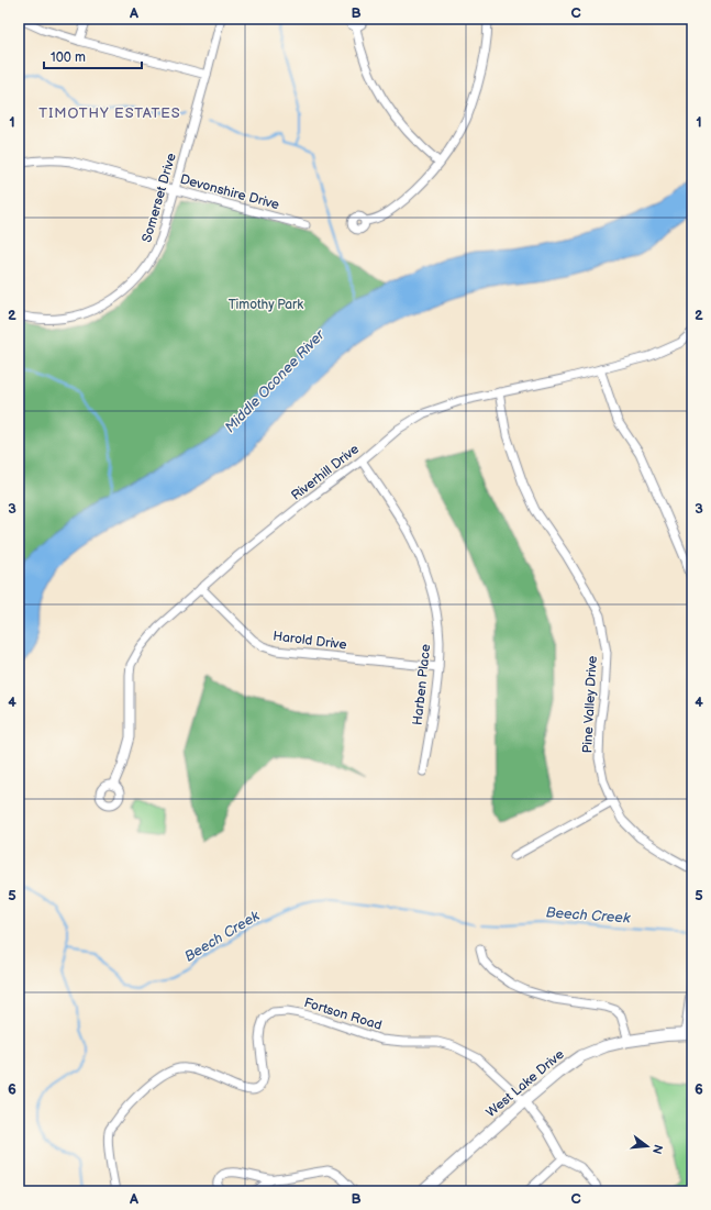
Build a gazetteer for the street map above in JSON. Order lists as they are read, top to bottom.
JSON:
{
  "streets": {
    "main road": ["West Lake Drive"],
    "street": [
      "Devonshire Drive",
      "Somerset Drive",
      "Riverhill Drive",
      "Harold Drive",
      "Harben Place",
      "Pine Valley Drive",
      "Fortson Road"
    ]
  },
  "crossings": [
    ["Devonshire Drive", "Somerset Drive"],
    ["Riverhill Drive", "Harold Drive"],
    ["Riverhill Drive", "Harben Place"],
    ["Riverhill Drive", "Pine Valley Drive"],
    ["Harold Drive", "Harben Place"],
    ["Fortson Road", "West Lake Drive"]
  ],
  "districts": ["TIMOTHY ESTATES"],
  "water": ["Middle Oconee River", "Beech Creek"],
  "parks": ["Timothy Park"],
  "scale_bar": "100 m",
  "north": "right",
  "grid": {
    "columns": ["A", "B", "C"],
    "rows": [
      "1",
      "2",
      "3",
      "4",
      "5",
      "6"
    ]
  }
}
